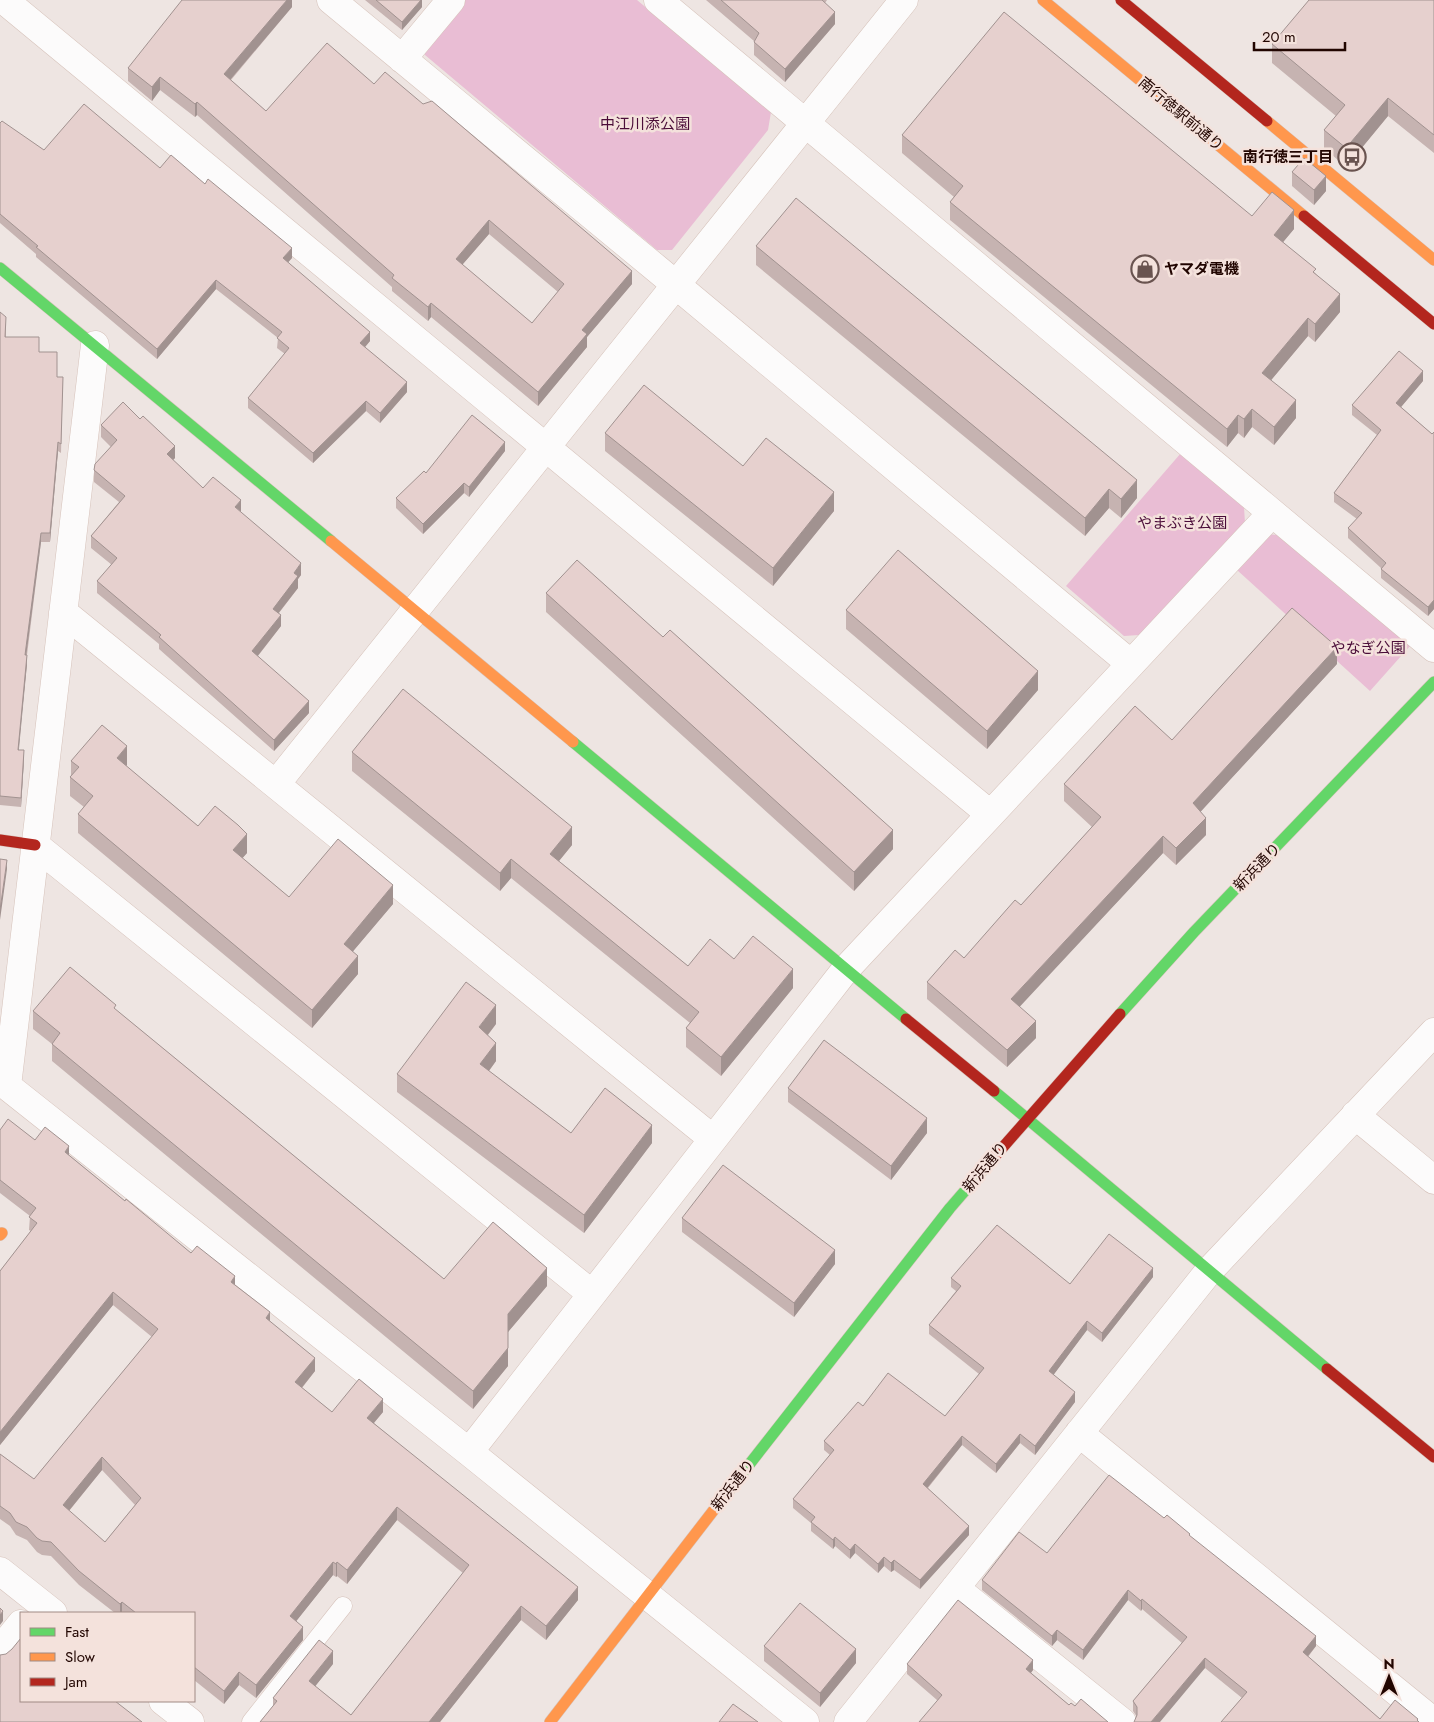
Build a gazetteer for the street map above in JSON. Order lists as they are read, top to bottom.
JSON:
{
  "streets": {
    "street": ["南行徳駅前通り", "新浜通り"]
  },
  "parks": ["中江川添公園", "やまぶき公園", "やなぎ公園"],
  "places": {
    "bus stop": ["南行徳三丁目"],
    "shop": ["ヤマダ電機"]
  },
  "legend": ["Fast", "Slow", "Jam"],
  "scale_bar": "20 m",
  "north": "top"
}
